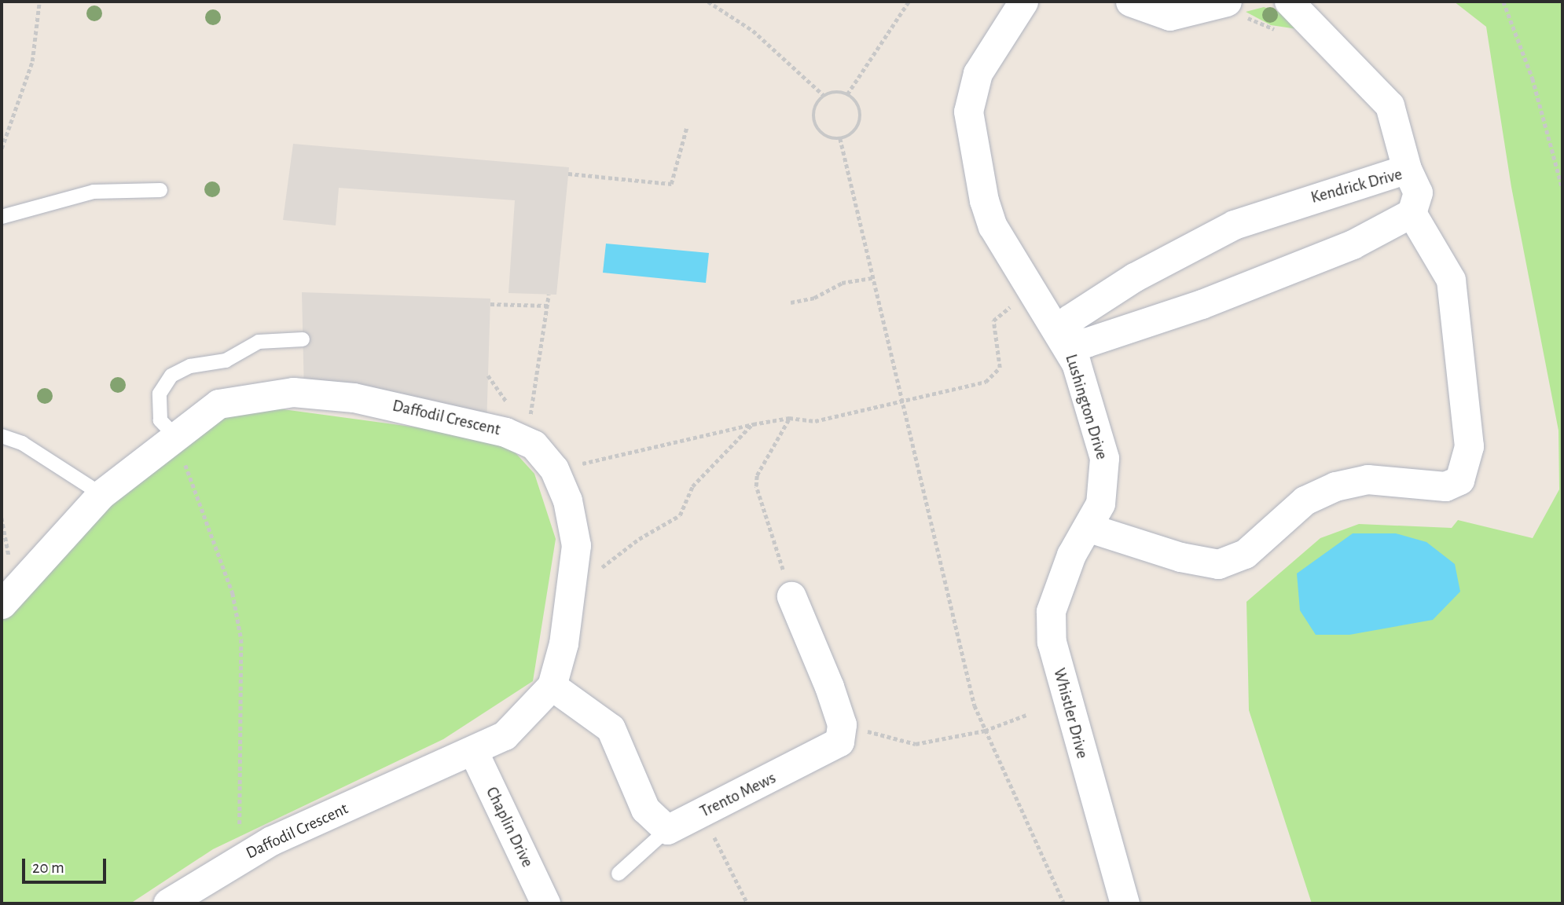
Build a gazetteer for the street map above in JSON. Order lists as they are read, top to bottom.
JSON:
{
  "streets": {
    "street": [
      "Kendrick Drive",
      "Lushington Drive",
      "Daffodil Crescent",
      "Whistler Drive",
      "Trento Mews",
      "Chaplin Drive"
    ]
  },
  "crossings": [
    ["Kendrick Drive", "Lushington Drive"],
    ["Lushington Drive", "Whistler Drive"],
    ["Daffodil Crescent", "Chaplin Drive"]
  ],
  "scale_bar": "20 m"
}
